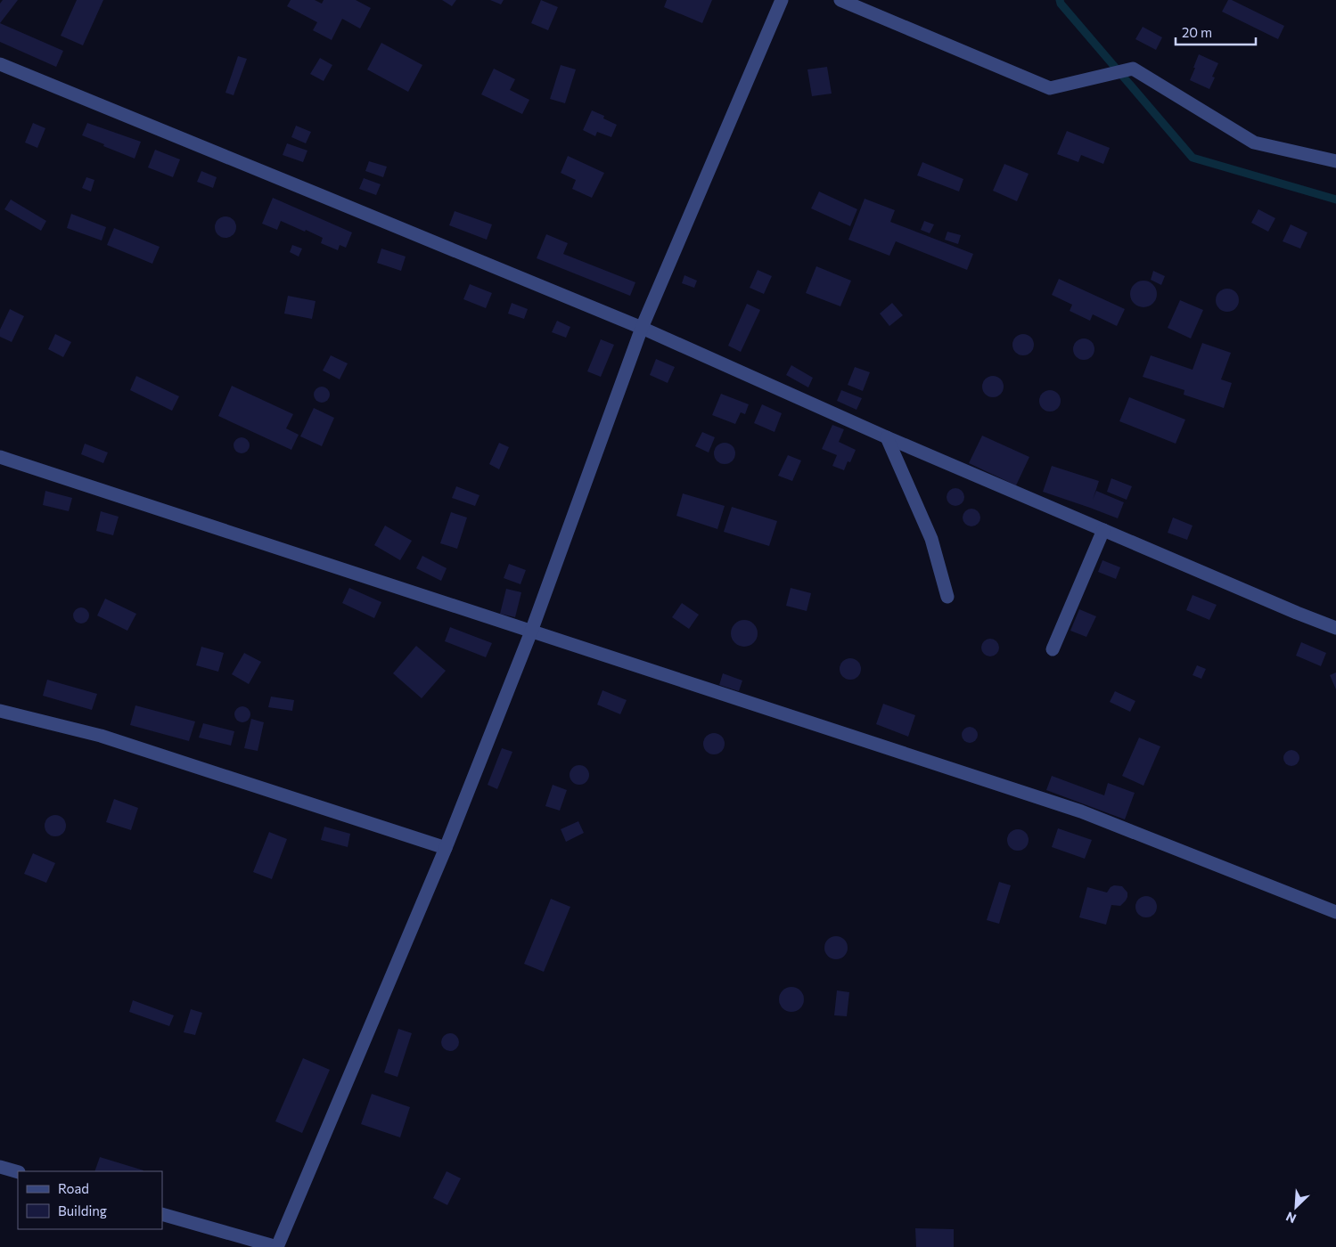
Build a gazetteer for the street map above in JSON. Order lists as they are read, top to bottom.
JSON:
{
  "legend": ["Road", "Building"],
  "scale_bar": "20 m",
  "north": "bottom left"
}
